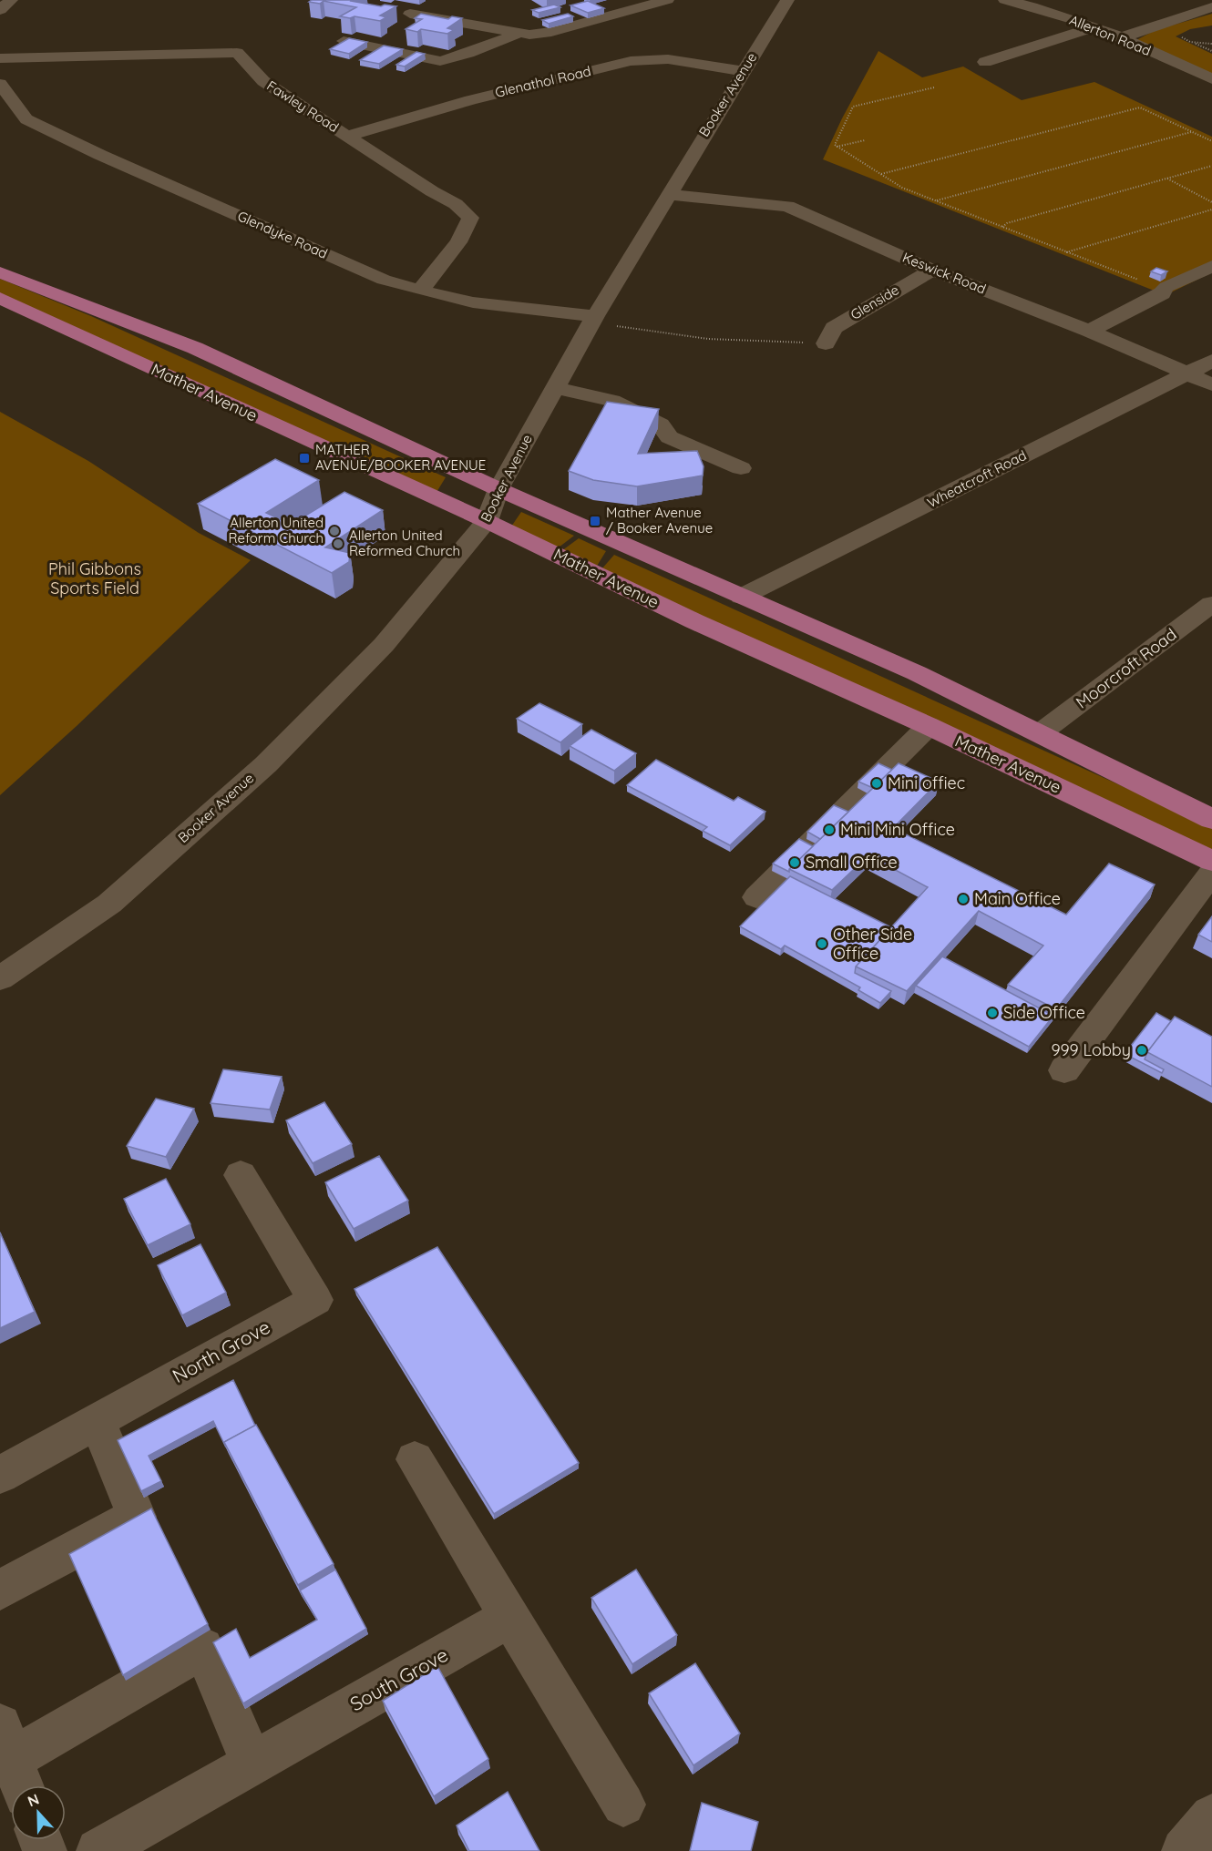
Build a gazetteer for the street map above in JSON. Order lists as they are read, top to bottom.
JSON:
{
  "streets": {
    "main road": ["Mather Avenue"],
    "street": [
      "Allerton Road",
      "Glenathol Road",
      "Booker Avenue",
      "Fawley Road",
      "Glendyke Road",
      "Keswick Road",
      "Glenside",
      "Wheatcroft Road",
      "Moorcroft Road",
      "North Grove",
      "South Grove"
    ]
  },
  "crossings": [
    ["Glenathol Road", "Booker Avenue"],
    ["Glenathol Road", "Fawley Road"],
    ["Booker Avenue", "Glendyke Road"],
    ["Booker Avenue", "Keswick Road"],
    ["Booker Avenue", "Mather Avenue"],
    ["Fawley Road", "Glendyke Road"],
    ["Keswick Road", "Glenside"],
    ["Keswick Road", "Wheatcroft Road"],
    ["Mather Avenue", "Wheatcroft Road"],
    ["Mather Avenue", "Moorcroft Road"]
  ],
  "parks": ["Phil Gibbons Sports Field"],
  "places": {
    "transit": ["MATHER AVENUE/BOOKER AVENUE", "Mather Avenue / Booker Avenue"],
    "other": [
      "Allerton United Reform Church",
      "Allerton United Reformed Church",
      "Mini offiec",
      "Mini Mini Office",
      "Small Office",
      "Main Office",
      "Other Side Office",
      "Side Office",
      "999 Lobby"
    ]
  },
  "north": "top"
}
